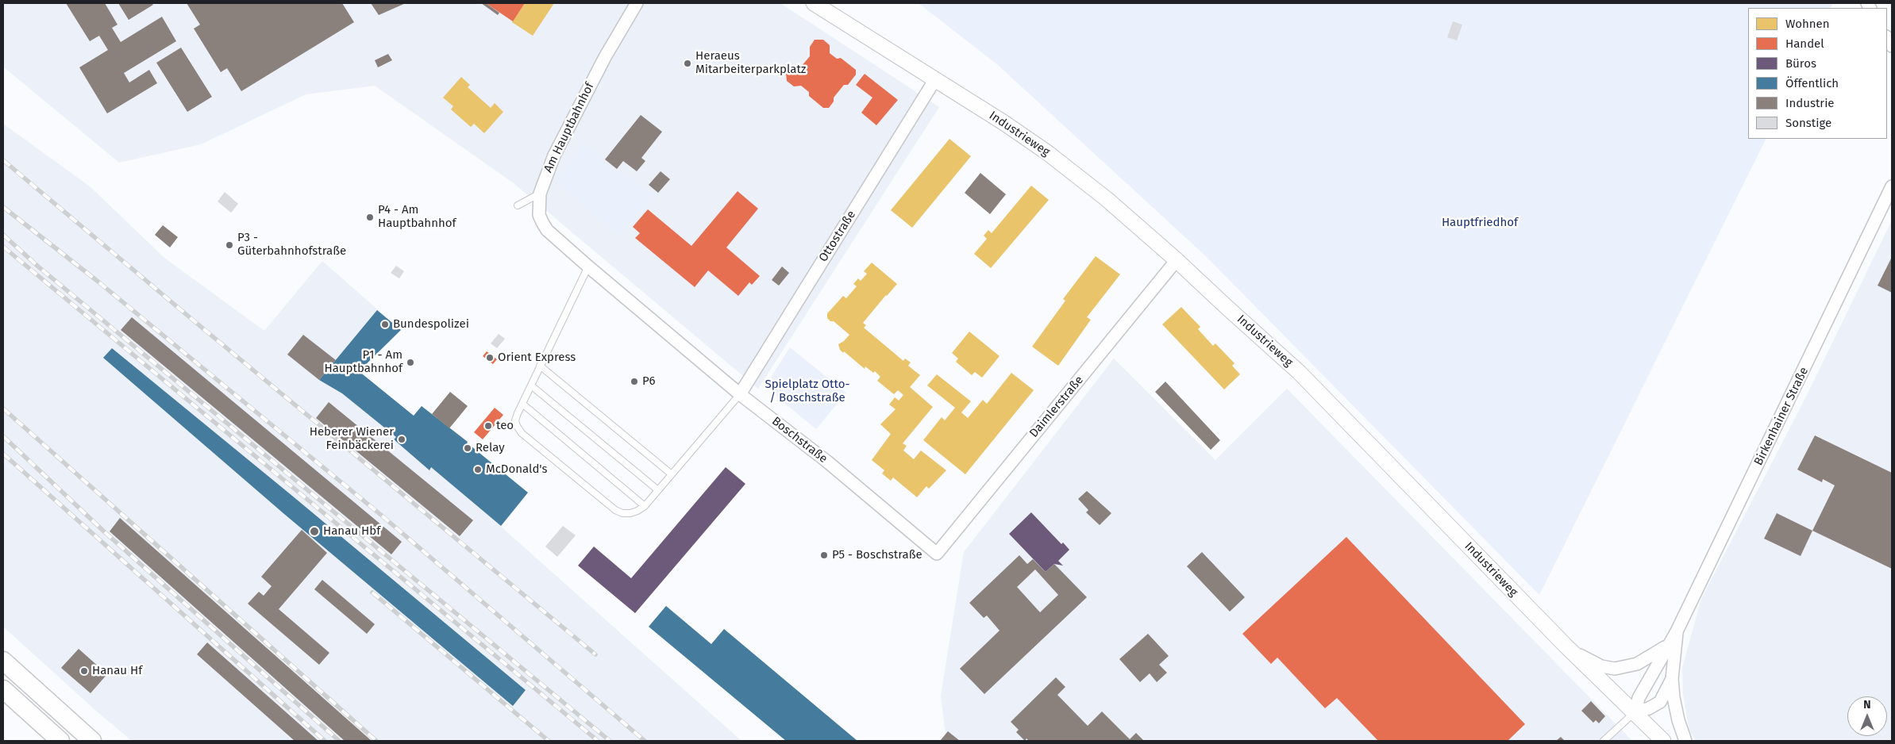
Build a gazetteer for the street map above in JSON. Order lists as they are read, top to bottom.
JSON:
{
  "streets": {
    "street": [
      "Am Hauptbahnhof",
      "Industrieweg",
      "Ottostraße",
      "Daimlerstraße",
      "Birkenhainer Straße",
      "Boschstraße"
    ]
  },
  "crossings": [
    ["Am Hauptbahnhof", "Boschstraße"],
    ["Industrieweg", "Ottostraße"],
    ["Industrieweg", "Daimlerstraße"],
    ["Industrieweg", "Birkenhainer Straße"],
    ["Ottostraße", "Boschstraße"],
    ["Daimlerstraße", "Boschstraße"]
  ],
  "parks": ["Hauptfriedhof", "Spielplatz Otto- / Boschstraße"],
  "places": [
    "Heraeus Mitarbeiterparkplatz",
    "P4 - Am Hauptbahnhof",
    "P3 - Güterbahnhofstraße",
    "Bundespolizei",
    "Orient Express",
    "P1 - Am Hauptbahnhof",
    "P6",
    "teo",
    "Heberer Wiener Feinbäckerei",
    "Relay",
    "McDonald's",
    "Hanau Hbf",
    "P5 - Boschstraße",
    "Hanau Hf"
  ],
  "legend": [
    "Wohnen",
    "Handel",
    "Büros",
    "Öffentlich",
    "Industrie",
    "Sonstige"
  ],
  "north": "top"
}
